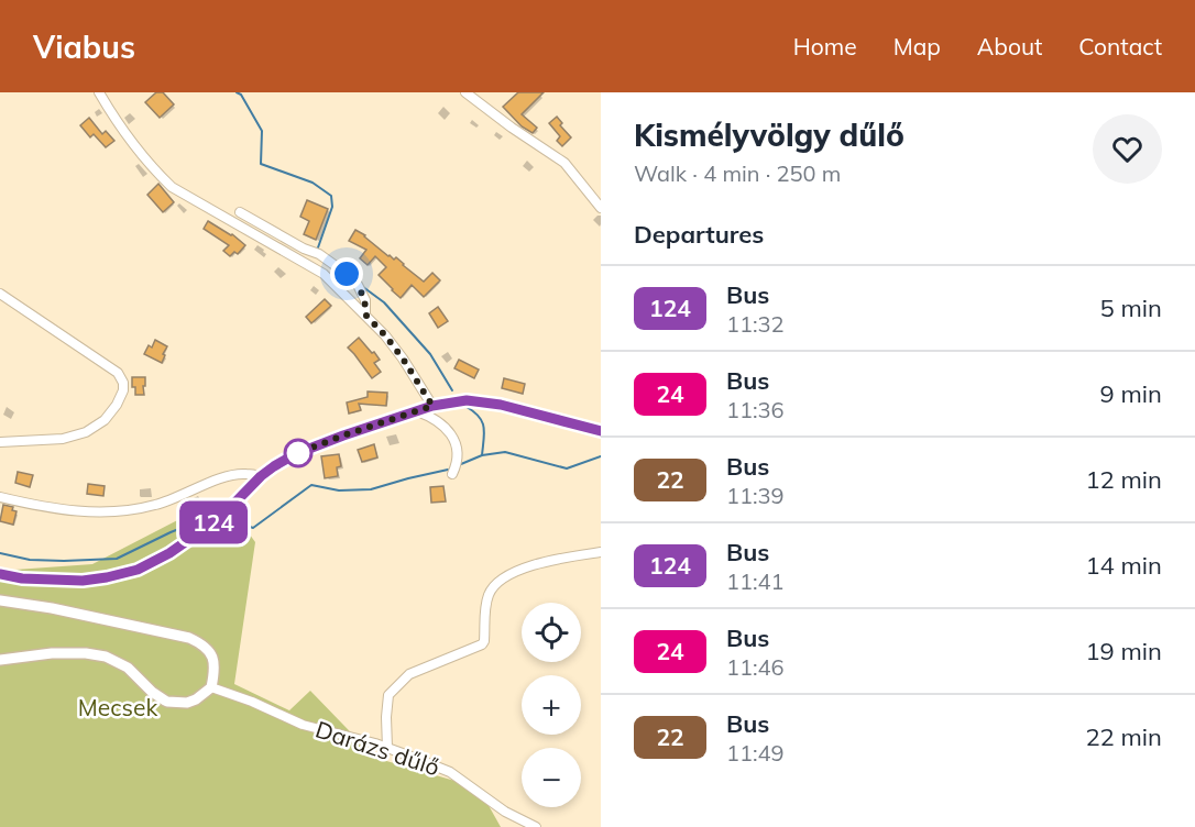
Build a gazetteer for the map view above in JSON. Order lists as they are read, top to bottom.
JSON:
{
  "streets": {
    "street": ["Darázs dűlő"]
  },
  "parks": ["Mecsek"],
  "lines": ["bus line 124"],
  "page": {
    "header": "Viabus",
    "nav": [
      "Home",
      "Map",
      "About",
      "Contact"
    ],
    "on_map": "124",
    "heading": [
      ["Kismélyvölgy dűlő", "Walk · 4 min · 250 m"],
      "Departures"
    ],
    "list": [
      {
        "mark": "124",
        "name": "Bus",
        "note": "11:32",
        "value": "5 min"
      },
      {
        "mark": "24",
        "name": "Bus",
        "note": "11:36",
        "value": "9 min"
      },
      {
        "mark": "22",
        "name": "Bus",
        "note": "11:39",
        "value": "12 min"
      },
      {
        "mark": "124",
        "name": "Bus",
        "note": "11:41",
        "value": "14 min"
      },
      {
        "mark": "24",
        "name": "Bus",
        "note": "11:46",
        "value": "19 min"
      },
      {
        "mark": "22",
        "name": "Bus",
        "note": "11:49",
        "value": "22 min"
      }
    ],
    "map_buttons": ["+", "−"]
  }
}
